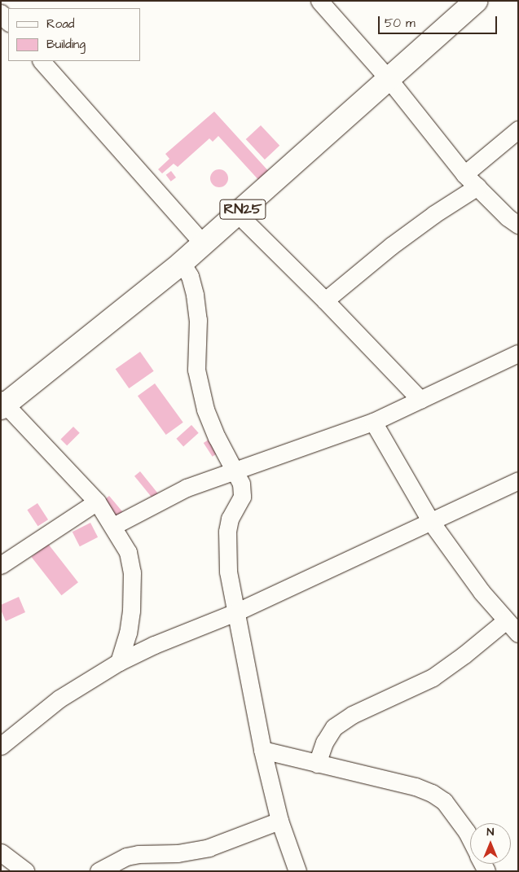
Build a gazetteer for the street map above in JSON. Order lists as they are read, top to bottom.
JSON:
{
  "streets": {
    "main road": ["RN25"]
  },
  "legend": ["Road", "Building"],
  "scale_bar": "50 m",
  "north": "top"
}
